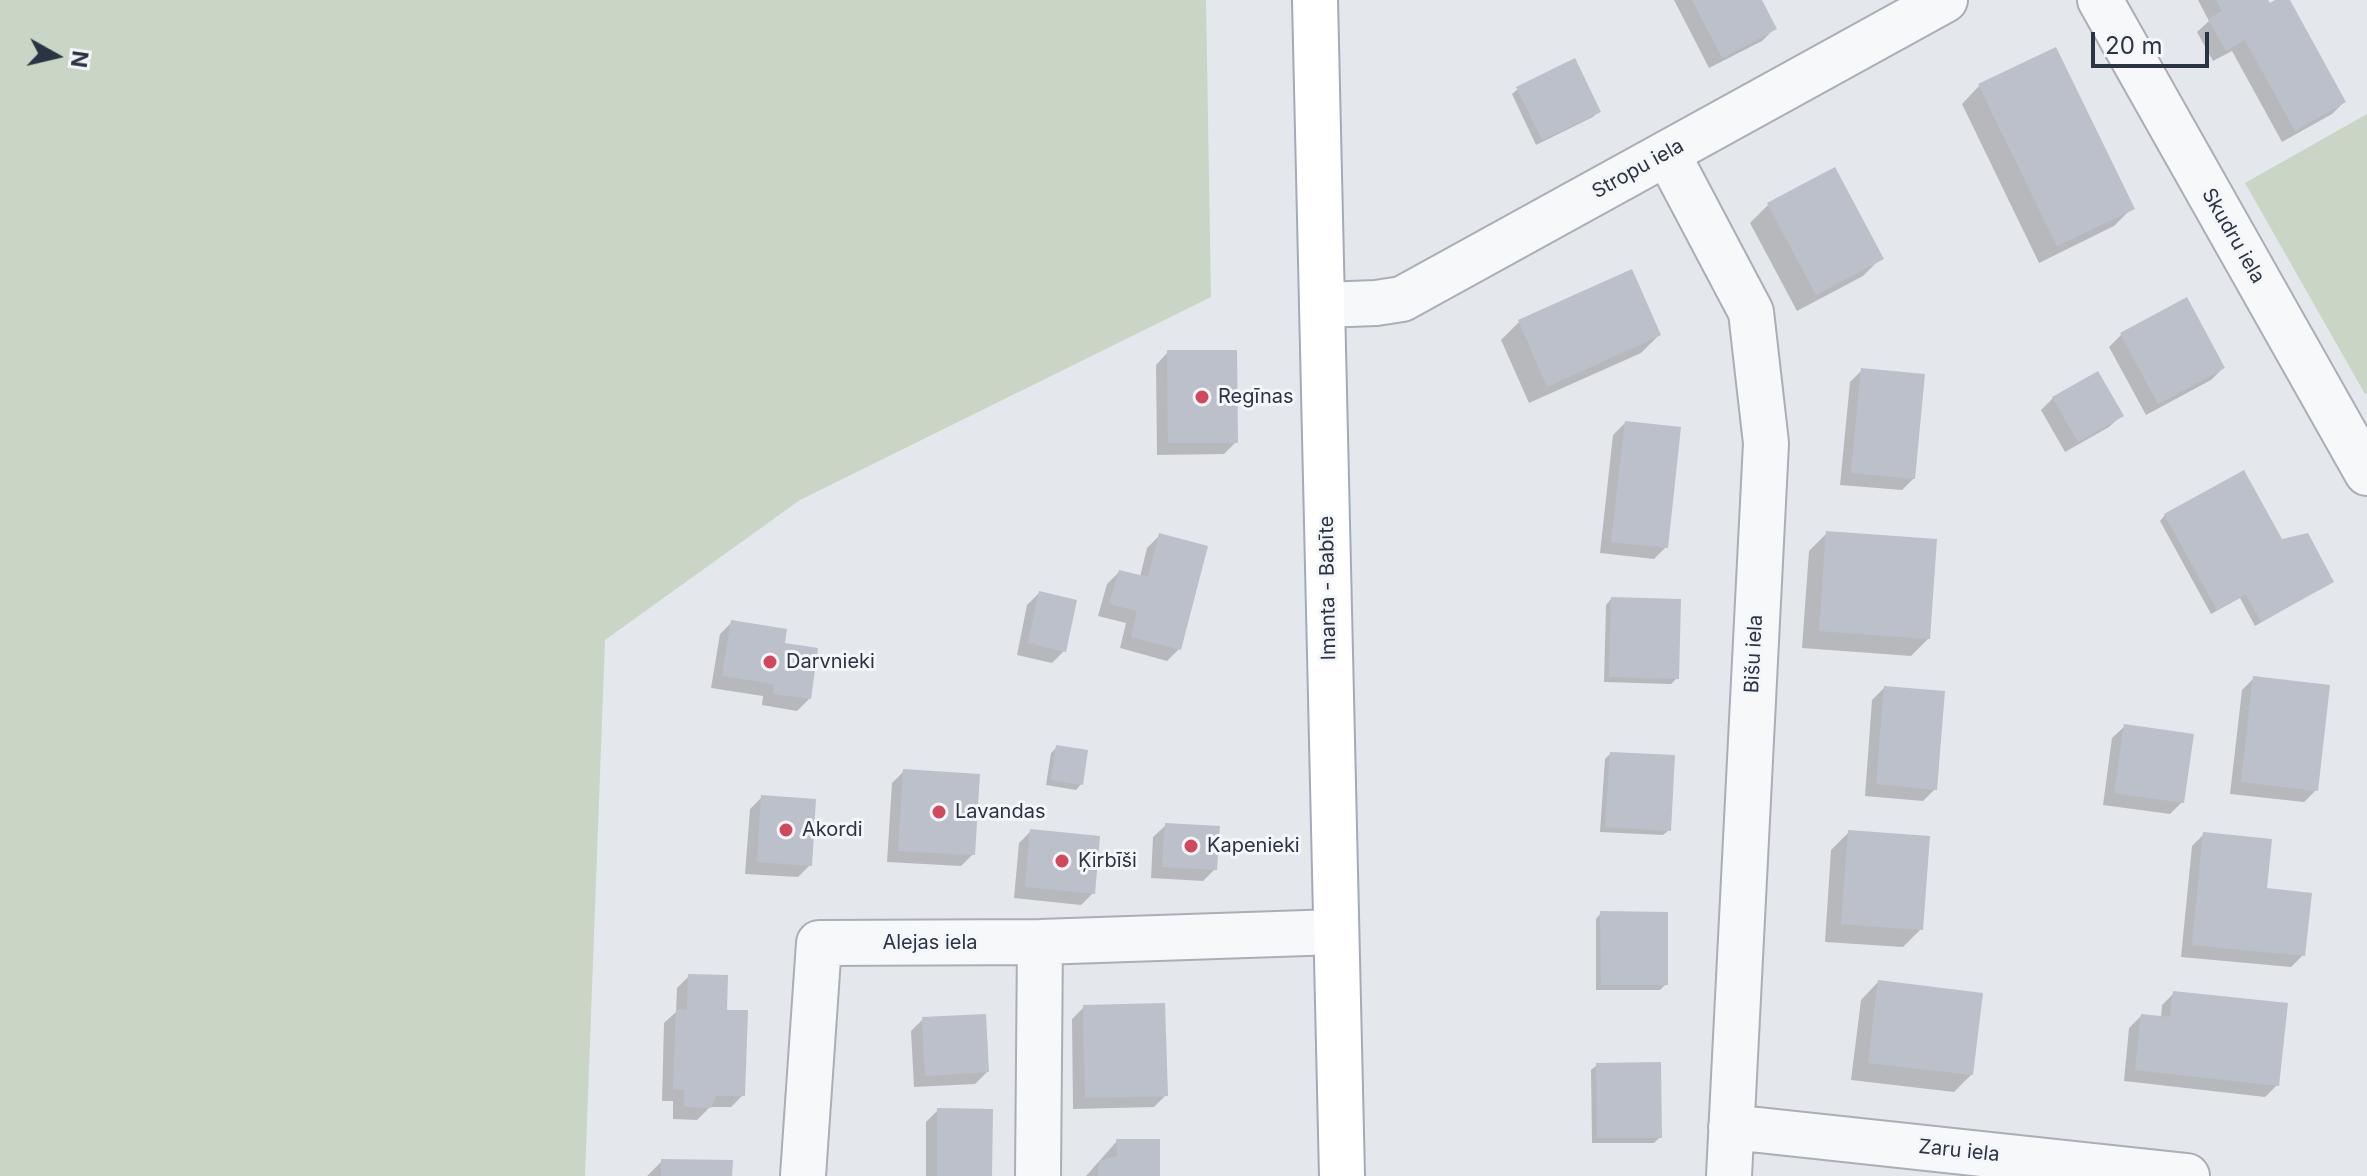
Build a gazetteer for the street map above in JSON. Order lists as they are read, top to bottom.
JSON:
{
  "streets": {
    "main road": ["Imanta - Babīte"],
    "street": [
      "Stropu iela",
      "Skudru iela",
      "Bišu iela",
      "Alejas iela",
      "Zaru iela"
    ]
  },
  "crossings": [
    ["Stropu iela", "Imanta - Babīte"],
    ["Stropu iela", "Bišu iela"],
    ["Bišu iela", "Zaru iela"]
  ],
  "places": [
    "Regīnas",
    "Darvnieki",
    "Lavandas",
    "Akordi",
    "Kapenieki",
    "Ķirbīši"
  ],
  "scale_bar": "20 m",
  "north": "right"
}
